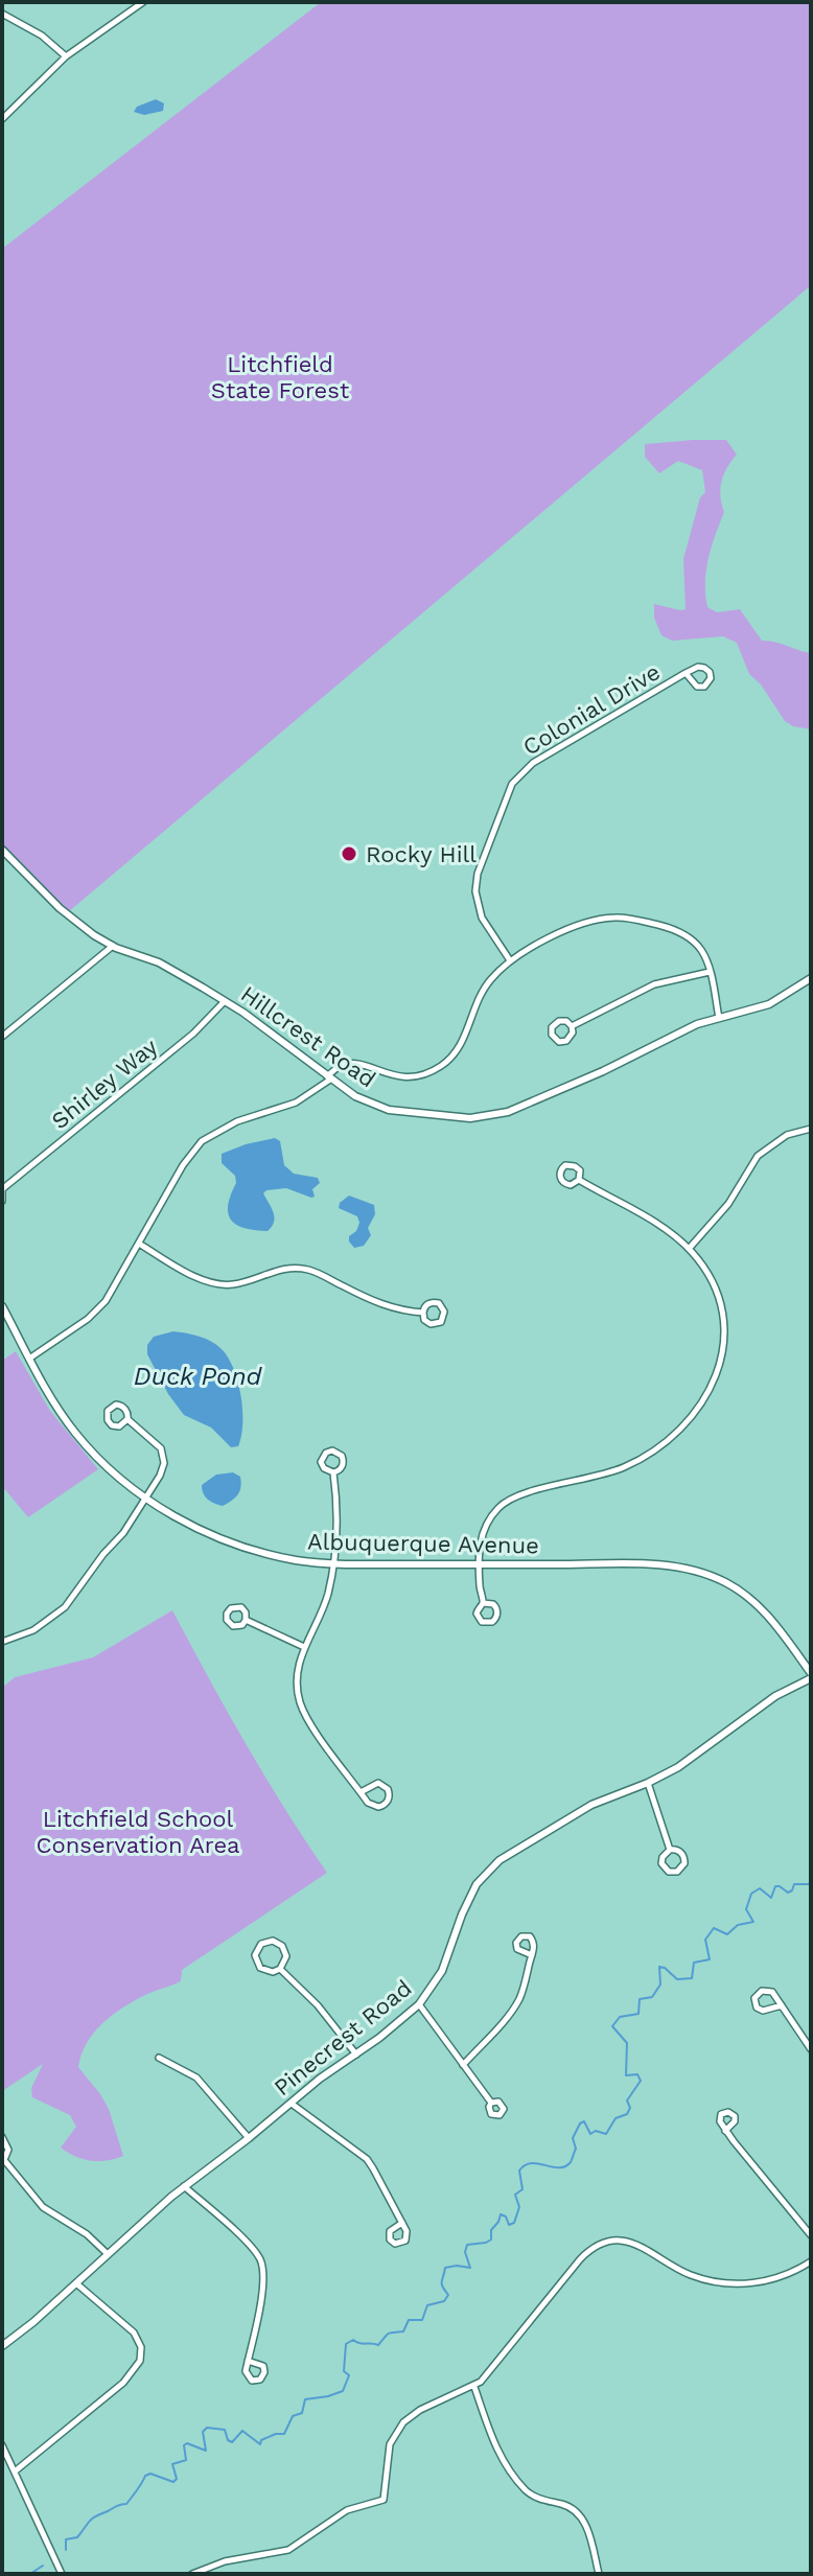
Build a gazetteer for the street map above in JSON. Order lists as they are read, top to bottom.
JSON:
{
  "streets": {
    "street": [
      "Colonial Drive",
      "Hillcrest Road",
      "Shirley Way",
      "Albuquerque Avenue",
      "Pinecrest Road"
    ]
  },
  "crossings": [
    ["Hillcrest Road", "Shirley Way"],
    ["Albuquerque Avenue", "Pinecrest Road"]
  ],
  "water": ["Duck Pond"],
  "parks": ["Litchfield State Forest", "Litchfield School Conservation Area"],
  "places": ["Rocky Hill"]
}
